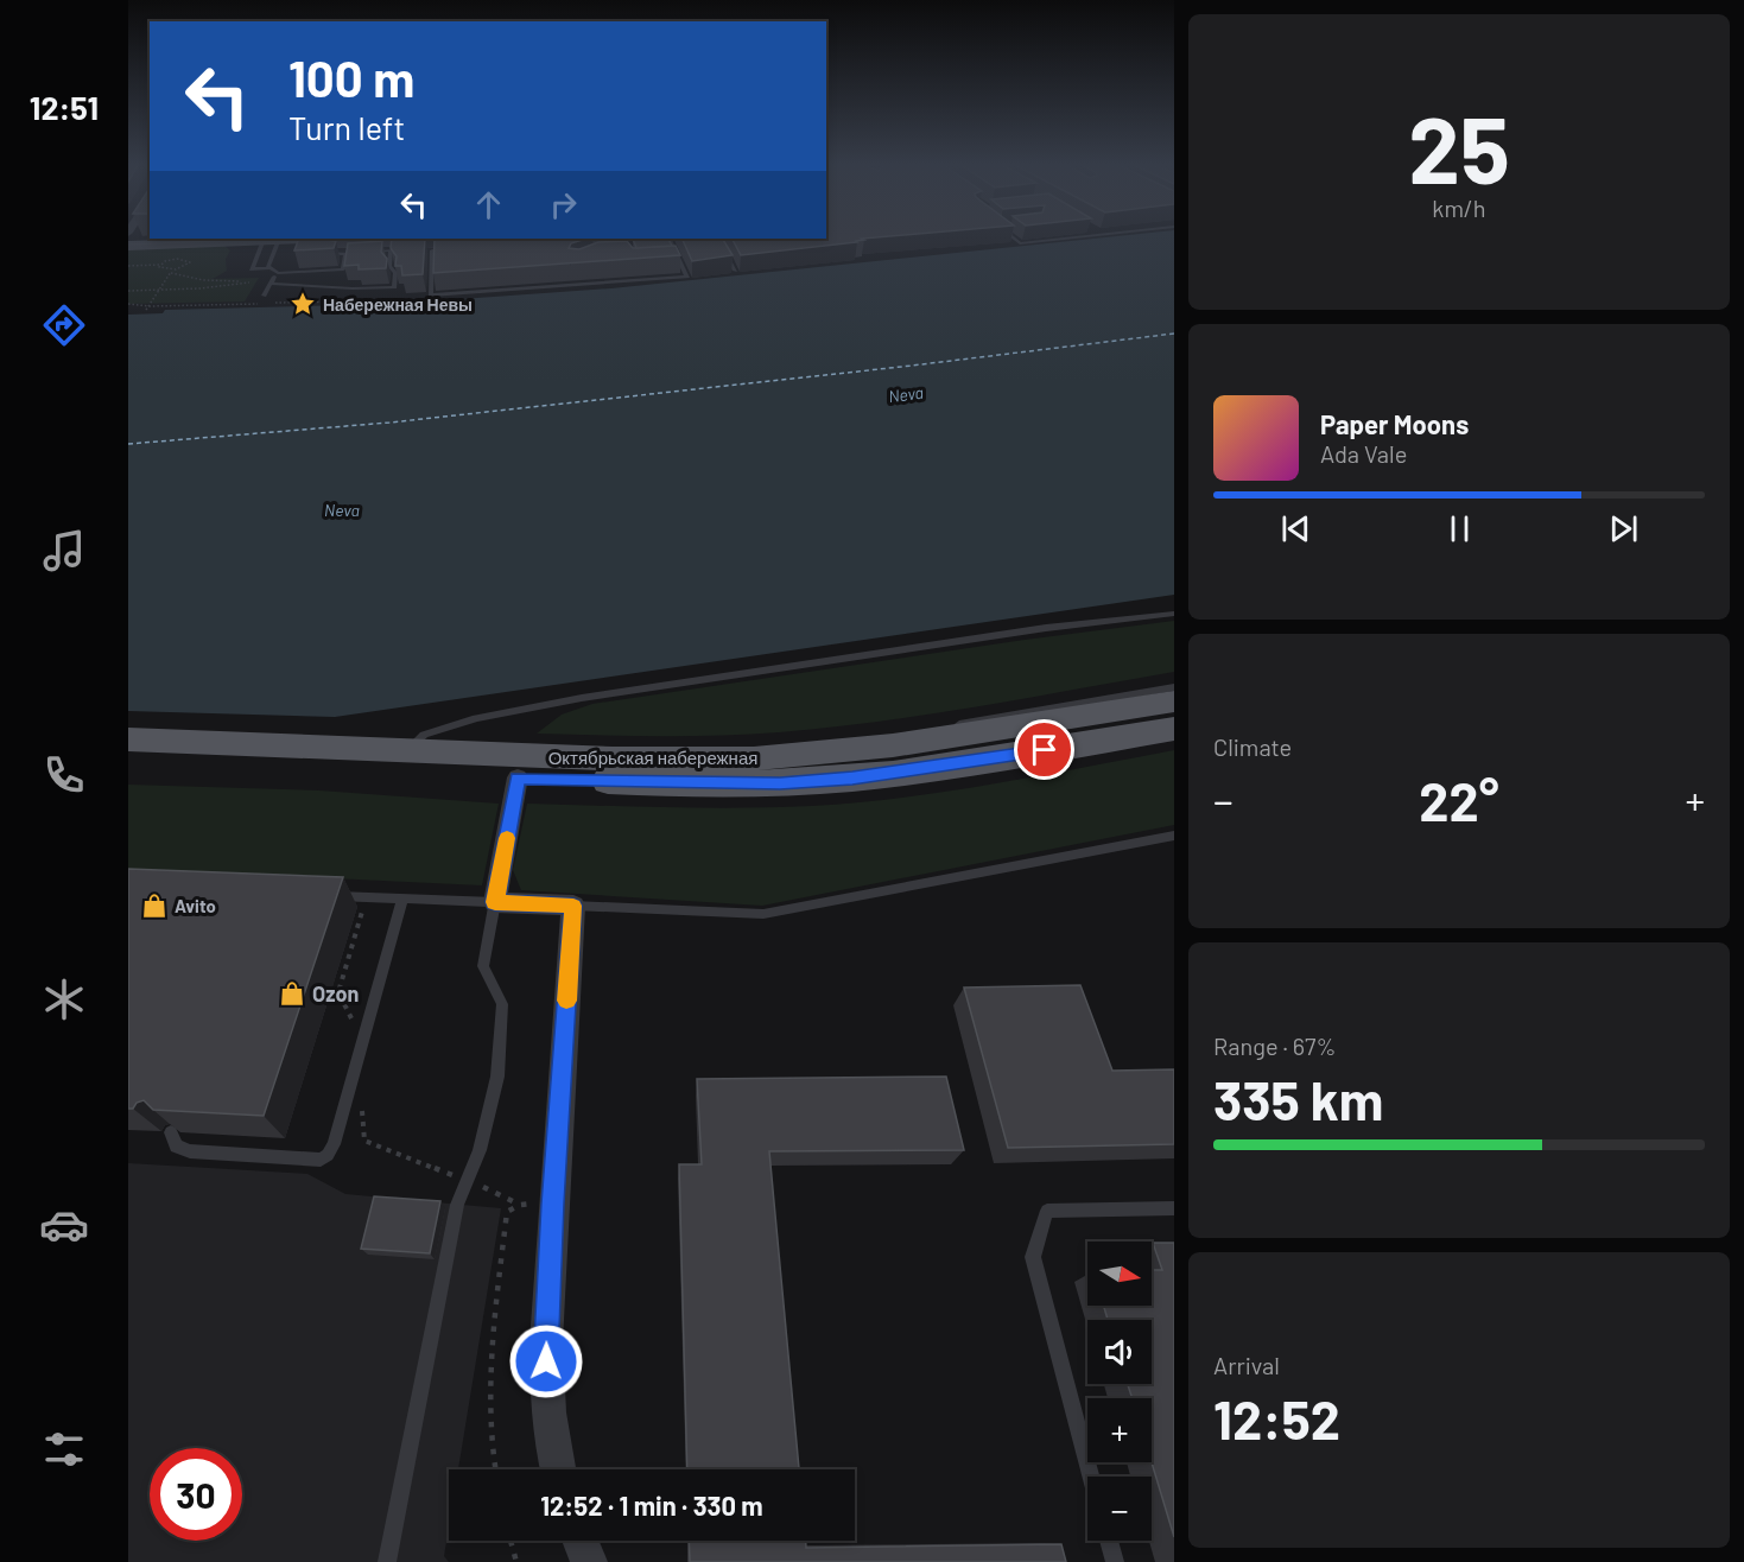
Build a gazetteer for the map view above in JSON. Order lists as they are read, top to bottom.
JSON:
{
  "streets": {
    "main road": ["Октябрьская набережная"]
  },
  "water": ["Neva"],
  "places": {
    "place": ["Набережная Невы"],
    "shop": ["Avito", "Ozon"]
  },
  "north": "right",
  "page": {
    "tabs": "12:51",
    "tile": [
      ["25", "km/h"],
      "Climate",
      ["Range · 67%", "335 km"],
      ["Arrival", "12:52"]
    ],
    "turn": ["100 m", "Turn left"],
    "song": ["Paper Moons", "Ada Vale"],
    "heat": ["−", "22°", "+"],
    "map_buttons": ["+", "−"],
    "limit": "30",
    "trip": "12:52 · 1 min · 330 m"
  }
}
